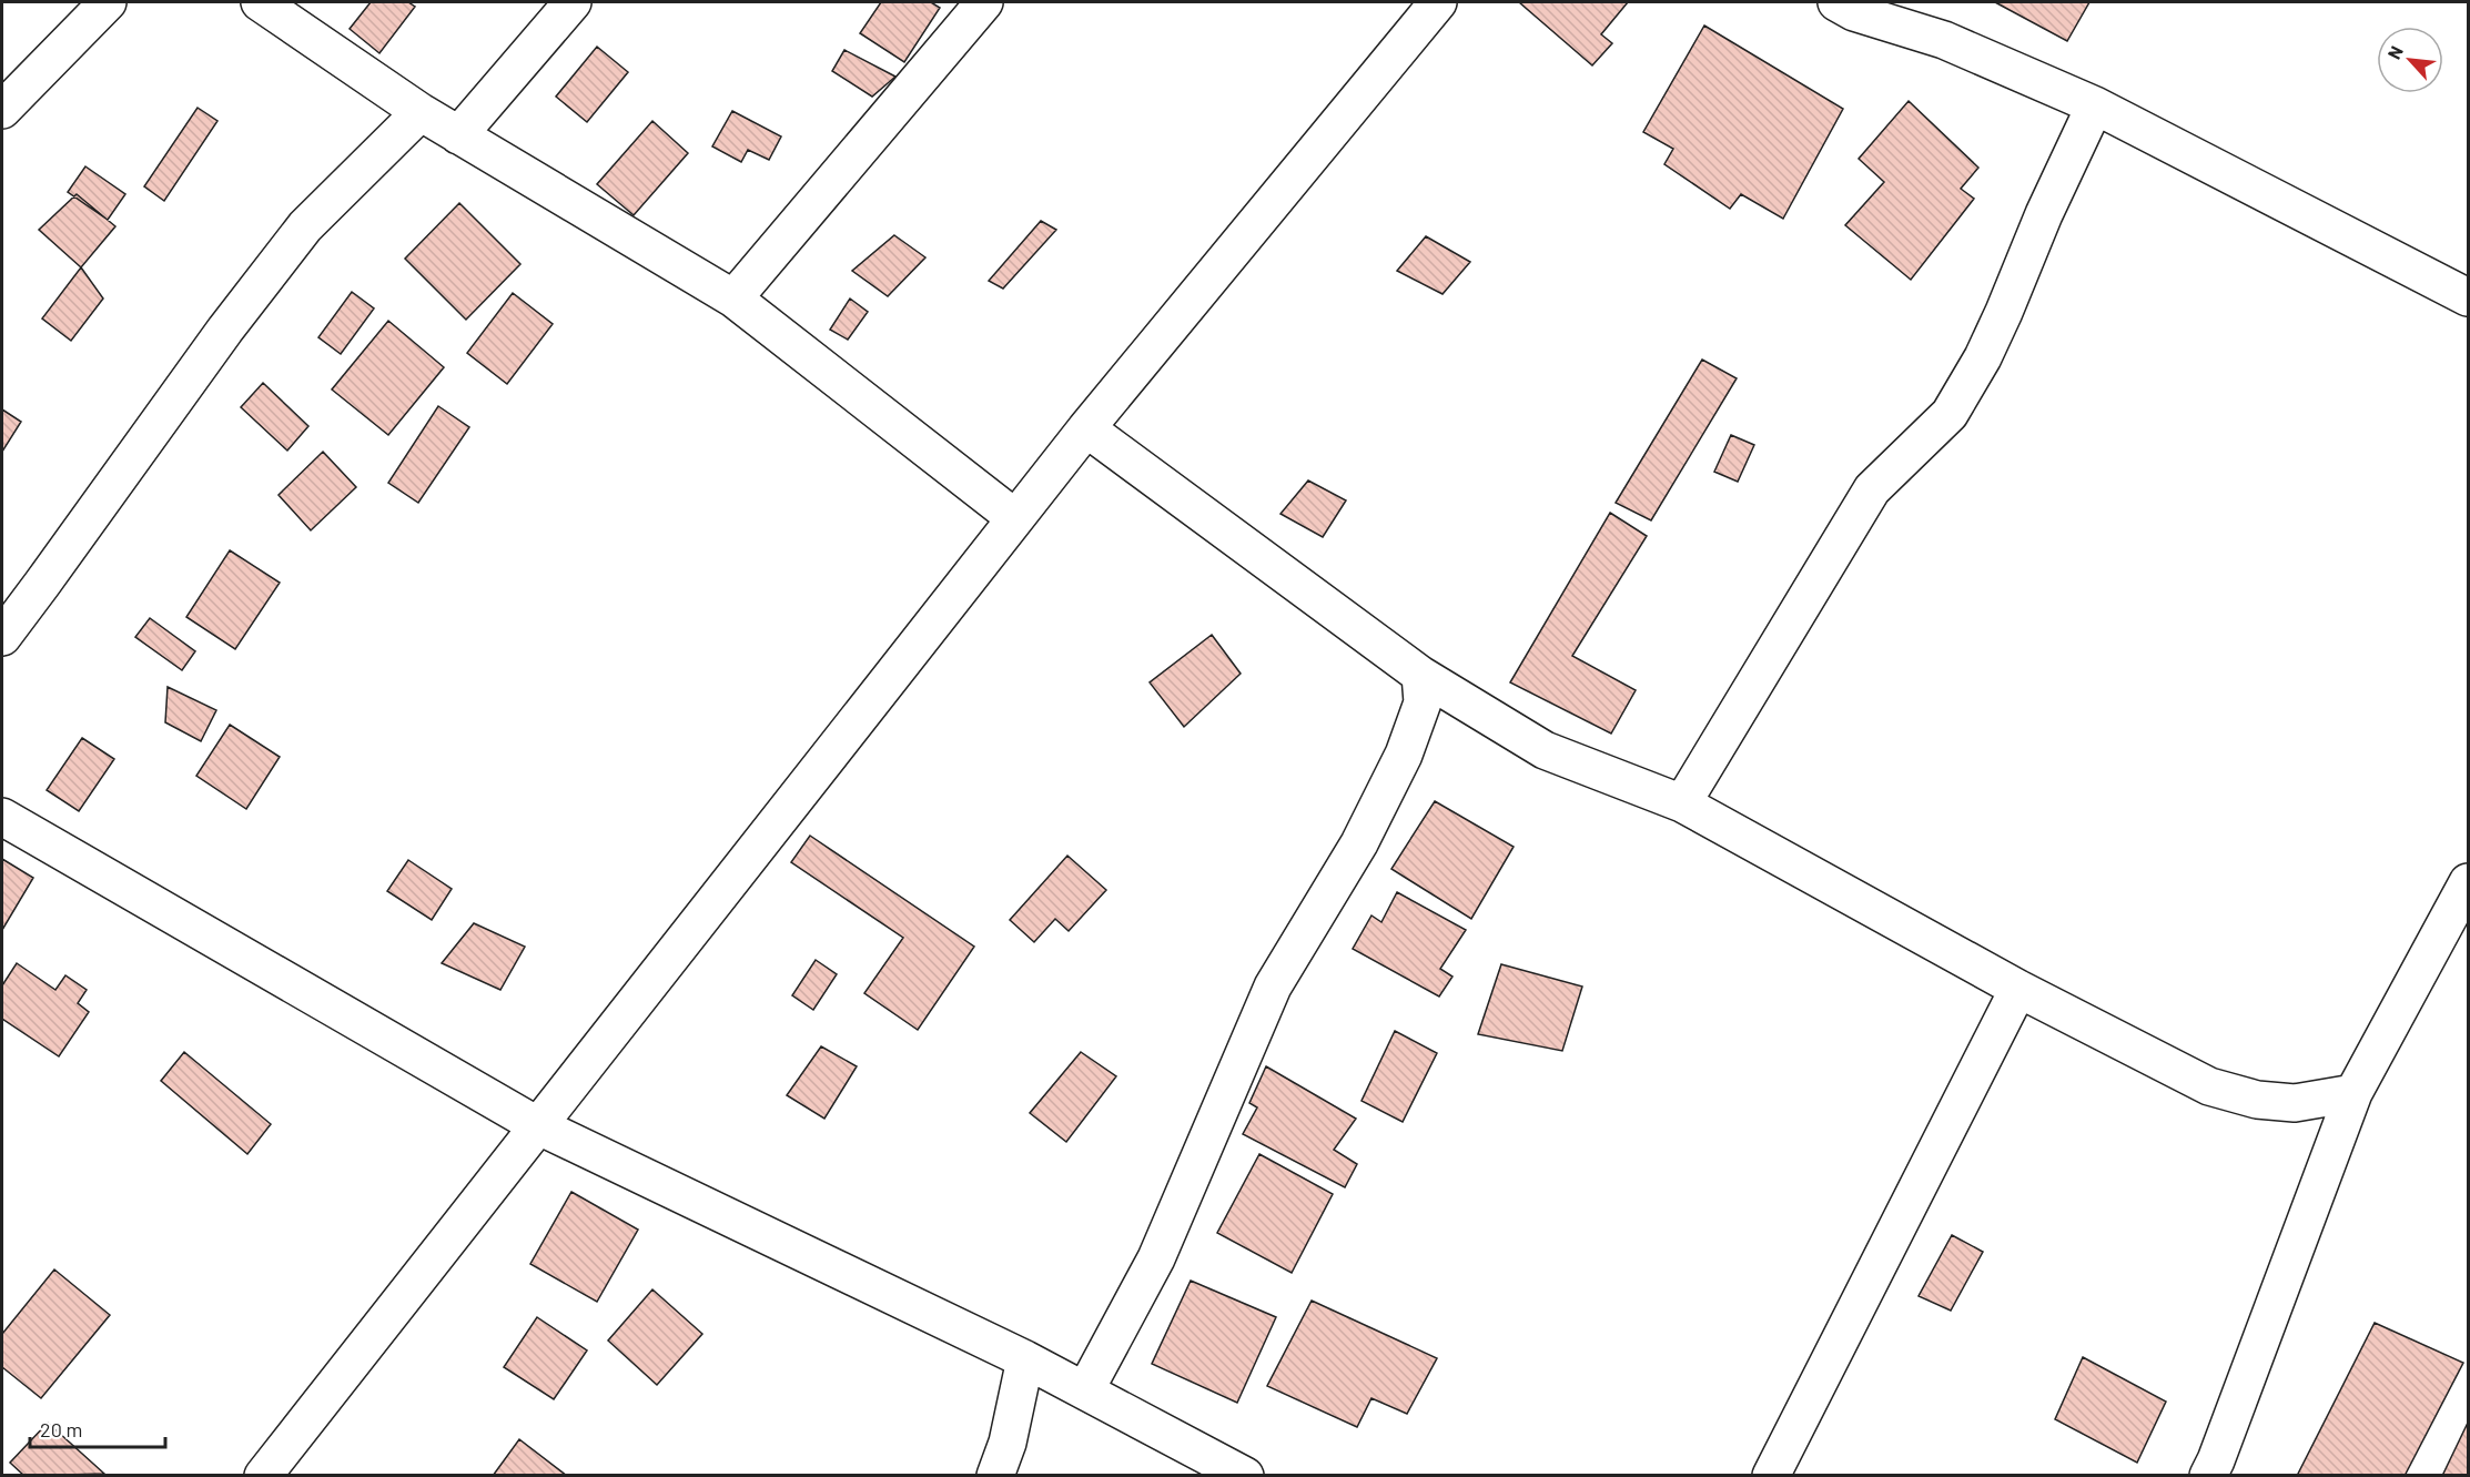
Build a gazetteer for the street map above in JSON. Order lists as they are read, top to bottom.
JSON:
{
  "scale_bar": "20 m",
  "north": "top left"
}
